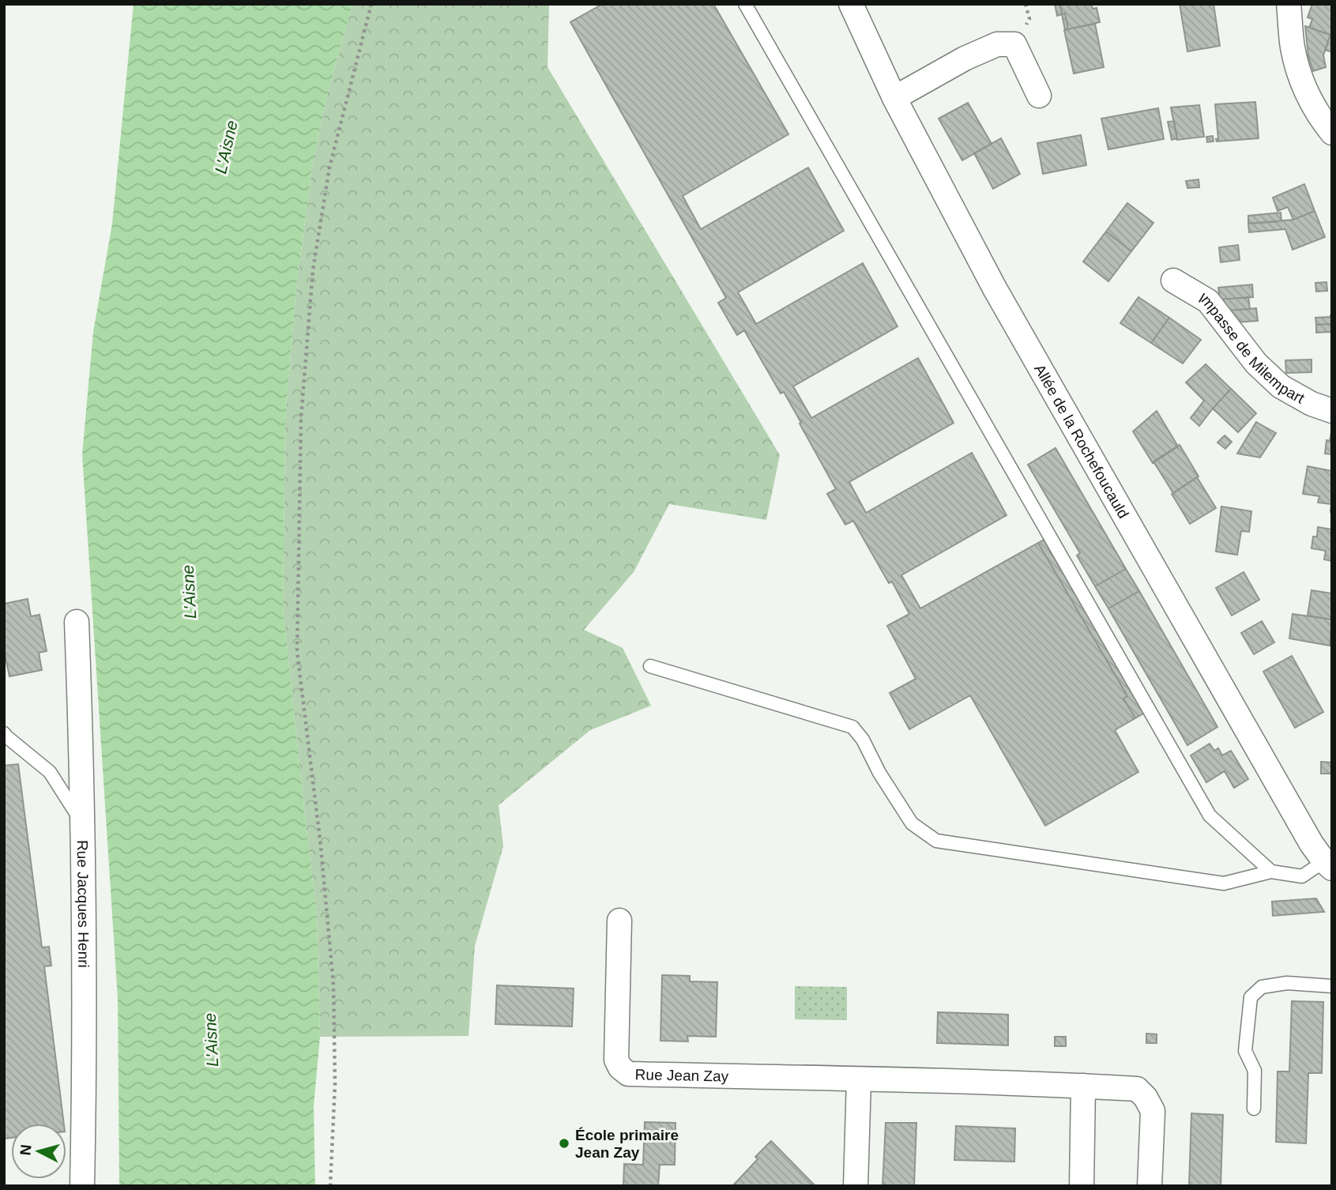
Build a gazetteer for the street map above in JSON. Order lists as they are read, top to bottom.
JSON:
{
  "streets": {
    "street": [
      "Impasse de Milempart",
      "Allée de la Rochefoucauld",
      "Rue Jacques Henri",
      "Rue Jean Zay"
    ]
  },
  "water": ["L'Aisne"],
  "places": ["École primaire Jean Zay"],
  "north": "left"
}
